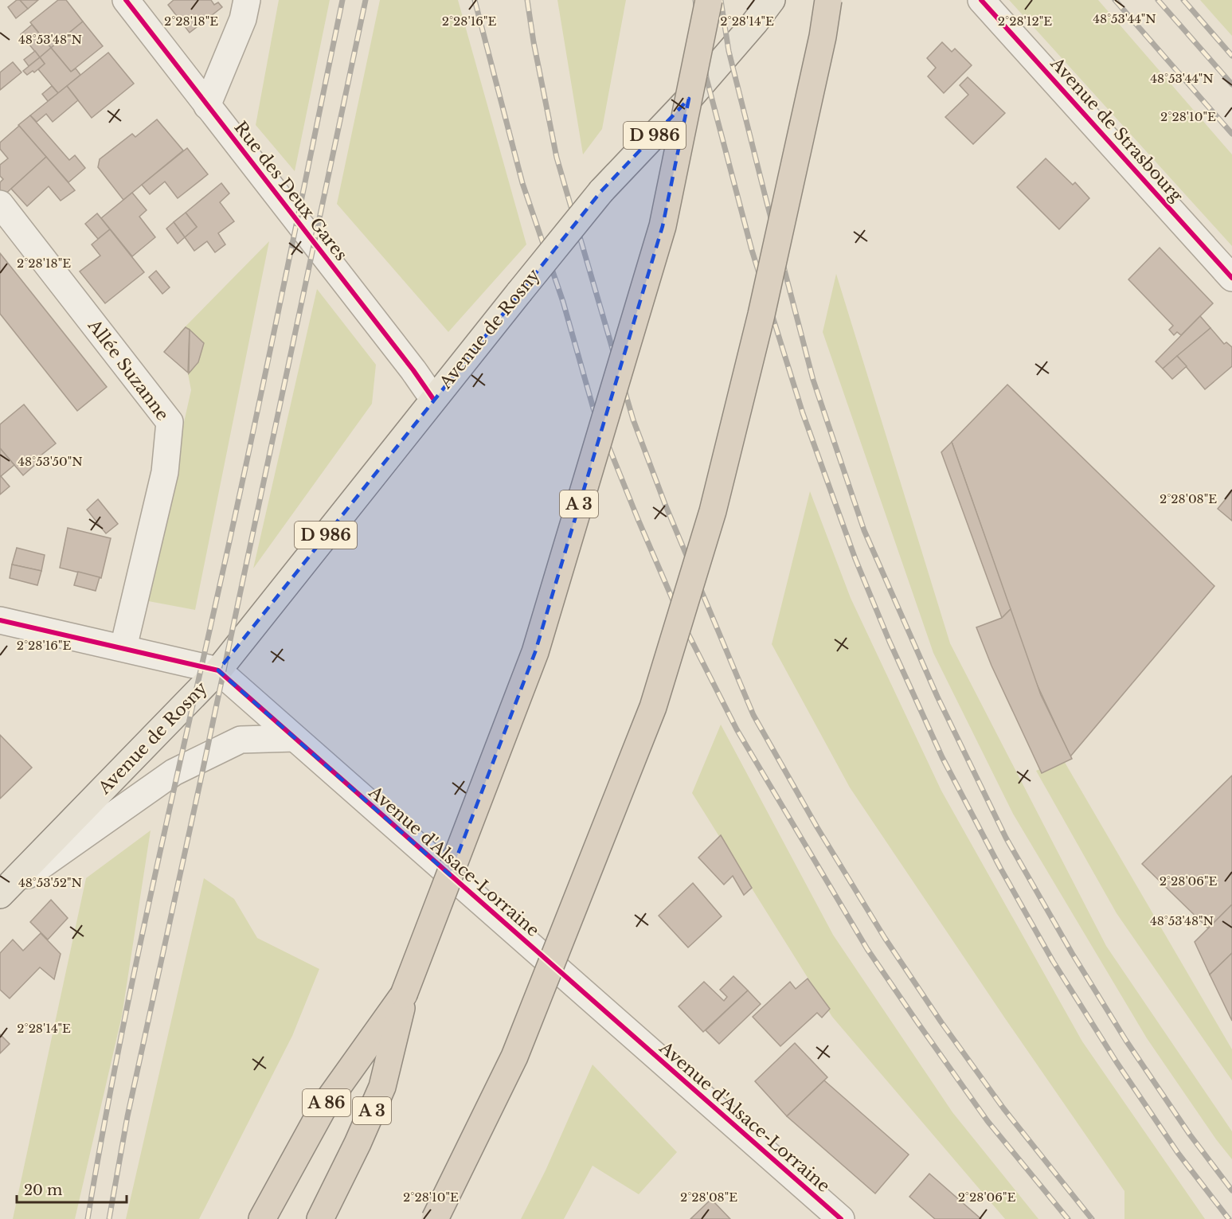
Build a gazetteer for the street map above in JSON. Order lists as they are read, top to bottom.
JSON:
{
  "streets": {
    "highway": ["A 3", "A 86"],
    "main road": ["D 986", "Avenue de Rosny"],
    "street": [
      "Avenue de Strasbourg",
      "Rue des Deux Gares",
      "Allée Suzanne",
      "Avenue d'Alsace-Lorraine"
    ]
  },
  "crossings": [
    ["Rue des Deux Gares", "Avenue de Rosny"],
    ["Avenue de Rosny", "Avenue d'Alsace-Lorraine"],
    ["Allée Suzanne", "Avenue d'Alsace-Lorraine"],
    ["A 3", "A 86"]
  ],
  "scale_bar": "20 m",
  "coordinates": [
    "48°53'44\"N",
    "2°28'14\"E",
    "2°28'18\"E",
    "2°28'16\"E",
    "2°28'12\"E",
    "48°53'48\"N",
    "2°28'10\"E",
    "48°53'50\"N",
    "2°28'08\"E",
    "2°28'06\"E",
    "48°53'52\"N"
  ]
}
